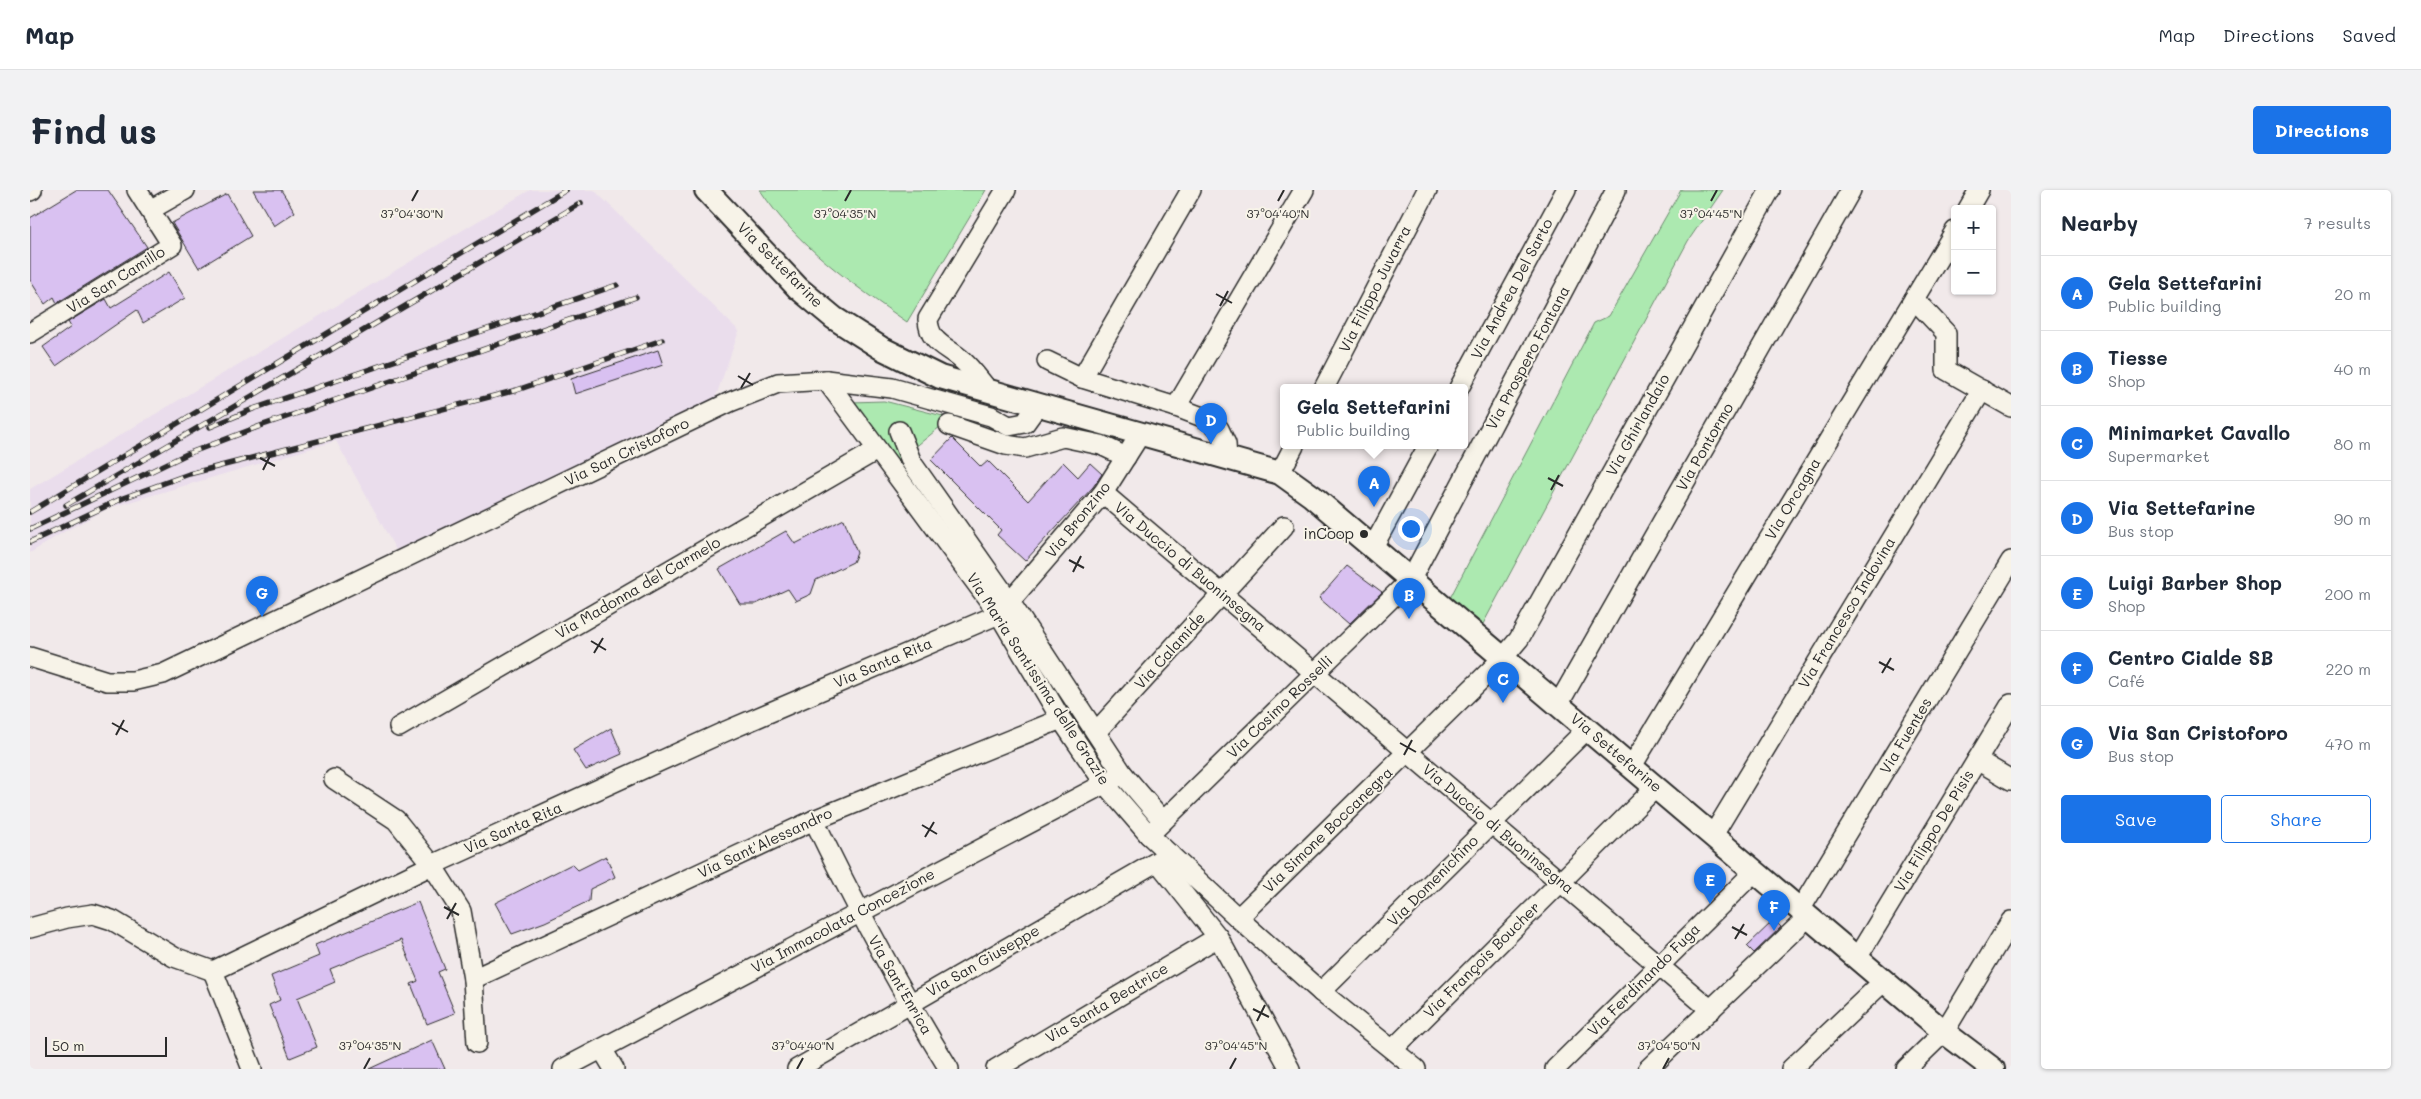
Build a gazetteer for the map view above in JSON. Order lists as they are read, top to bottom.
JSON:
{
  "streets": {
    "street": [
      "Via Settefarine",
      "Via San Camillo",
      "Via Filippo Juvarra",
      "Via Andrea Del Sarto",
      "Via Prospero Fontana",
      "Via Ghirlandaio",
      "Via Pontormo",
      "Via San Cristoforo",
      "Via Orcagna",
      "Via Bronzino",
      "Via Duccio di Buoninsegna",
      "Via Madonna del Carmelo",
      "Via Francesco Indovina",
      "Via Calamide",
      "Via Santa Rita",
      "Via Maria Santissima delle Grazie",
      "Via Cosimo Rosselli",
      "Via Fuentes",
      "Via Simone Boccanegra",
      "Via Filippo De Pisis",
      "Via Sant'Alessandro",
      "Via Domenichino",
      "Via Immacolata Concezione",
      "Via François Boucher",
      "Via San Giuseppe",
      "Via Ferdinando Fuga",
      "Via Sant'Enrica",
      "Via Santa Beatrice"
    ]
  },
  "crossings": [
    ["Via Settefarine", "Via Prospero Fontana"],
    ["Via Settefarine", "Via Ghirlandaio"],
    ["Via Settefarine", "Via Pontormo"],
    ["Via Settefarine", "Via San Cristoforo"],
    ["Via Settefarine", "Via Orcagna"],
    ["Via Settefarine", "Via Bronzino"],
    ["Via Settefarine", "Via Francesco Indovina"],
    ["Via Settefarine", "Via Cosimo Rosselli"],
    ["Via Settefarine", "Via Fuentes"],
    ["Via Settefarine", "Via Simone Boccanegra"],
    ["Via Settefarine", "Via Filippo De Pisis"],
    ["Via Settefarine", "Via Domenichino"],
    ["Via Settefarine", "Via François Boucher"],
    ["Via Settefarine", "Via Ferdinando Fuga"],
    ["Via Prospero Fontana", "Via Cosimo Rosselli"],
    ["Via Ghirlandaio", "Via Simone Boccanegra"],
    ["Via San Cristoforo", "Via Maria Santissima delle Grazie"],
    ["Via Bronzino", "Via Duccio di Buoninsegna"],
    ["Via Bronzino", "Via Santa Rita"],
    ["Via Bronzino", "Via Maria Santissima delle Grazie"],
    ["Via Duccio di Buoninsegna", "Via Calamide"],
    ["Via Duccio di Buoninsegna", "Via Cosimo Rosselli"],
    ["Via Duccio di Buoninsegna", "Via Fuentes"],
    ["Via Duccio di Buoninsegna", "Via Simone Boccanegra"],
    ["Via Duccio di Buoninsegna", "Via Domenichino"],
    ["Via Duccio di Buoninsegna", "Via François Boucher"],
    ["Via Duccio di Buoninsegna", "Via Ferdinando Fuga"],
    ["Via Madonna del Carmelo", "Via Maria Santissima delle Grazie"],
    ["Via Calamide", "Via Maria Santissima delle Grazie"],
    ["Via Santa Rita", "Via Maria Santissima delle Grazie"],
    ["Via Maria Santissima delle Grazie", "Via Cosimo Rosselli"],
    ["Via Maria Santissima delle Grazie", "Via Simone Boccanegra"],
    ["Via Maria Santissima delle Grazie", "Via Sant'Alessandro"],
    ["Via Maria Santissima delle Grazie", "Via Domenichino"],
    ["Via Maria Santissima delle Grazie", "Via Immacolata Concezione"],
    ["Via Maria Santissima delle Grazie", "Via François Boucher"],
    ["Via Maria Santissima delle Grazie", "Via San Giuseppe"],
    ["Via Maria Santissima delle Grazie", "Via Santa Beatrice"],
    ["Via Sant'Alessandro", "Via Sant'Enrica"],
    ["Via Immacolata Concezione", "Via Sant'Enrica"],
    ["Via San Giuseppe", "Via Sant'Enrica"]
  ],
  "places": ["inCoop"],
  "scale_bar": "50 m",
  "page": {
    "header": "Map",
    "nav": ["Map", "Directions", "Saved"],
    "buttons": [
      "Directions",
      ["Save", "Share"]
    ],
    "title": "Find us",
    "heading": ["Nearby", "7 results"],
    "map_buttons": ["+", "−"],
    "list": [
      {
        "mark": "A",
        "name": "Gela Settefarini",
        "note": "Public building",
        "value": "20 m"
      },
      {
        "mark": "B",
        "name": "Tiesse",
        "note": "Shop",
        "value": "40 m"
      },
      {
        "mark": "C",
        "name": "Minimarket Cavallo",
        "note": "Supermarket",
        "value": "80 m"
      },
      {
        "mark": "D",
        "name": "Via Settefarine",
        "note": "Bus stop",
        "value": "90 m"
      },
      {
        "mark": "E",
        "name": "Luigi Barber Shop",
        "note": "Shop",
        "value": "200 m"
      },
      {
        "mark": "F",
        "name": "Centro Cialde SB",
        "note": "Café",
        "value": "220 m"
      },
      {
        "mark": "G",
        "name": "Via San Cristoforo",
        "note": "Bus stop",
        "value": "470 m"
      }
    ],
    "popup": ["Gela Settefarini", "Public building"],
    "pins": [
      "D",
      "A",
      "G",
      "B",
      "C",
      "E",
      "F"
    ],
    "scale": "50 m"
  },
  "coordinates": [
    "37°04'30\"N",
    "37°04'35\"N",
    "37°04'40\"N",
    "37°04'45\"N",
    "37°04'50\"N"
  ]
}
